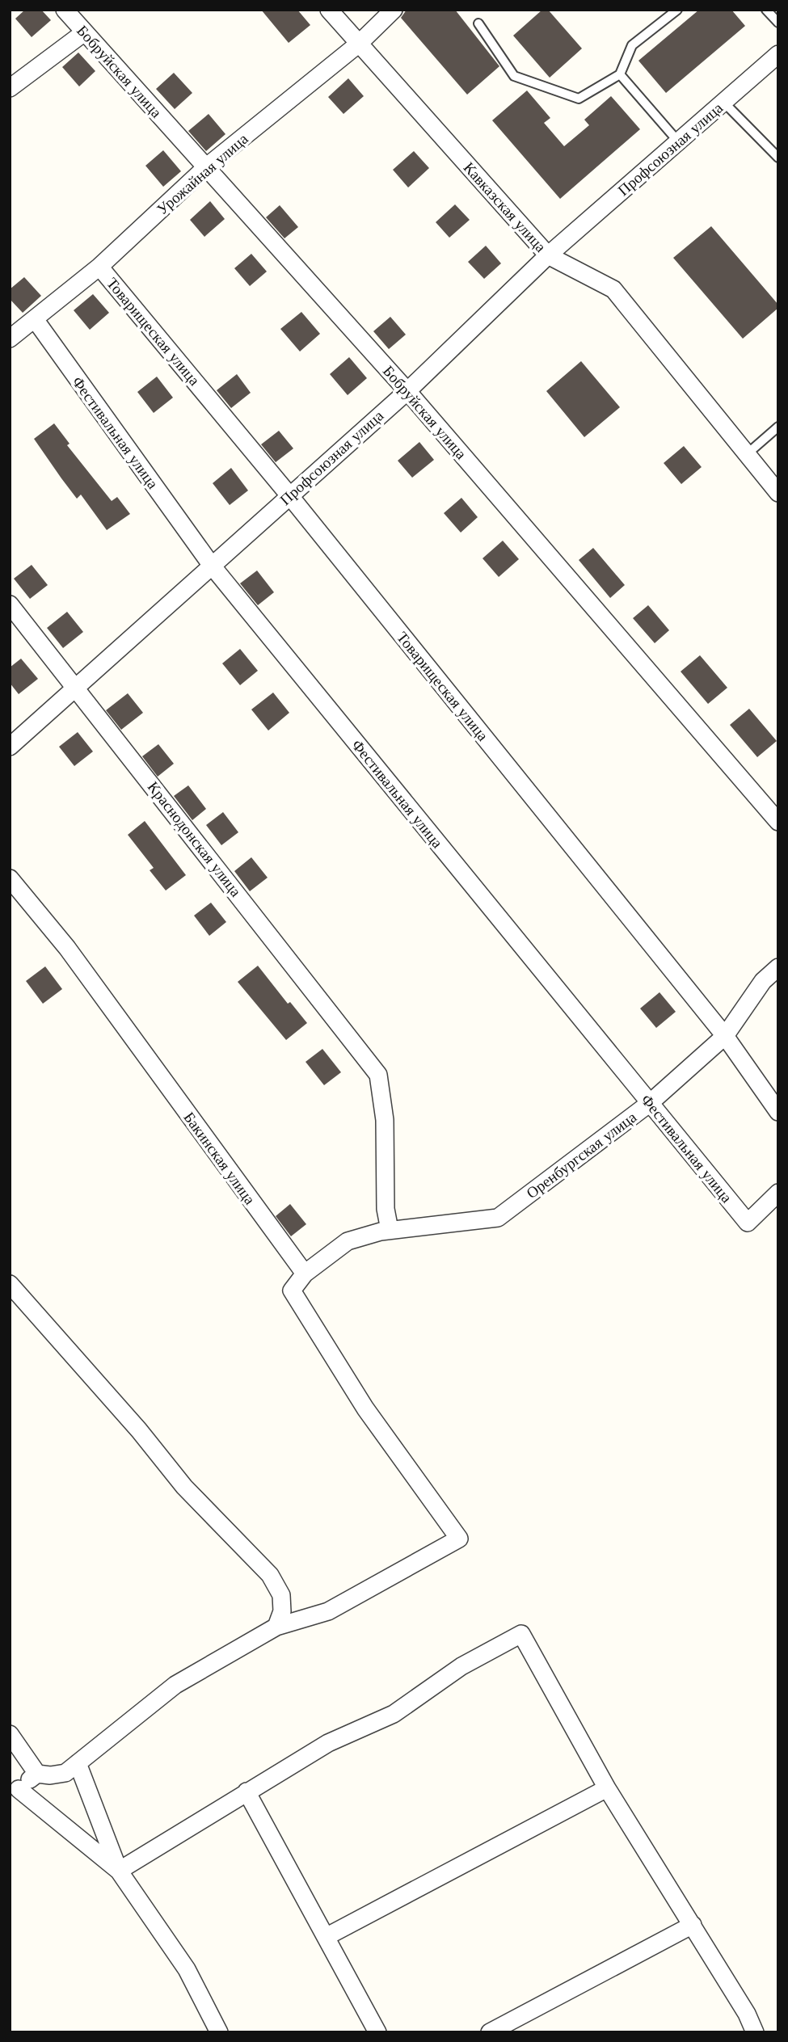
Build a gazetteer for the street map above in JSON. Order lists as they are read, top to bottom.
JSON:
{
  "streets": {
    "street": [
      "Бобруйская улица",
      "Профсоюзная улица",
      "Урожайная улица",
      "Кавказская улица",
      "Товарищеская улица",
      "Фестивальная улица",
      "Краснодонская улица",
      "Оренбургская улица",
      "Бакинская улица"
    ]
  },
  "crossings": [
    ["Бобруйская улица", "Профсоюзная улица"],
    ["Бобруйская улица", "Урожайная улица"],
    ["Профсоюзная улица", "Кавказская улица"],
    ["Профсоюзная улица", "Товарищеская улица"],
    ["Профсоюзная улица", "Фестивальная улица"],
    ["Профсоюзная улица", "Краснодонская улица"],
    ["Урожайная улица", "Кавказская улица"],
    ["Урожайная улица", "Товарищеская улица"],
    ["Урожайная улица", "Фестивальная улица"],
    ["Товарищеская улица", "Оренбургская улица"],
    ["Фестивальная улица", "Оренбургская улица"],
    ["Краснодонская улица", "Оренбургская улица"]
  ]
}
